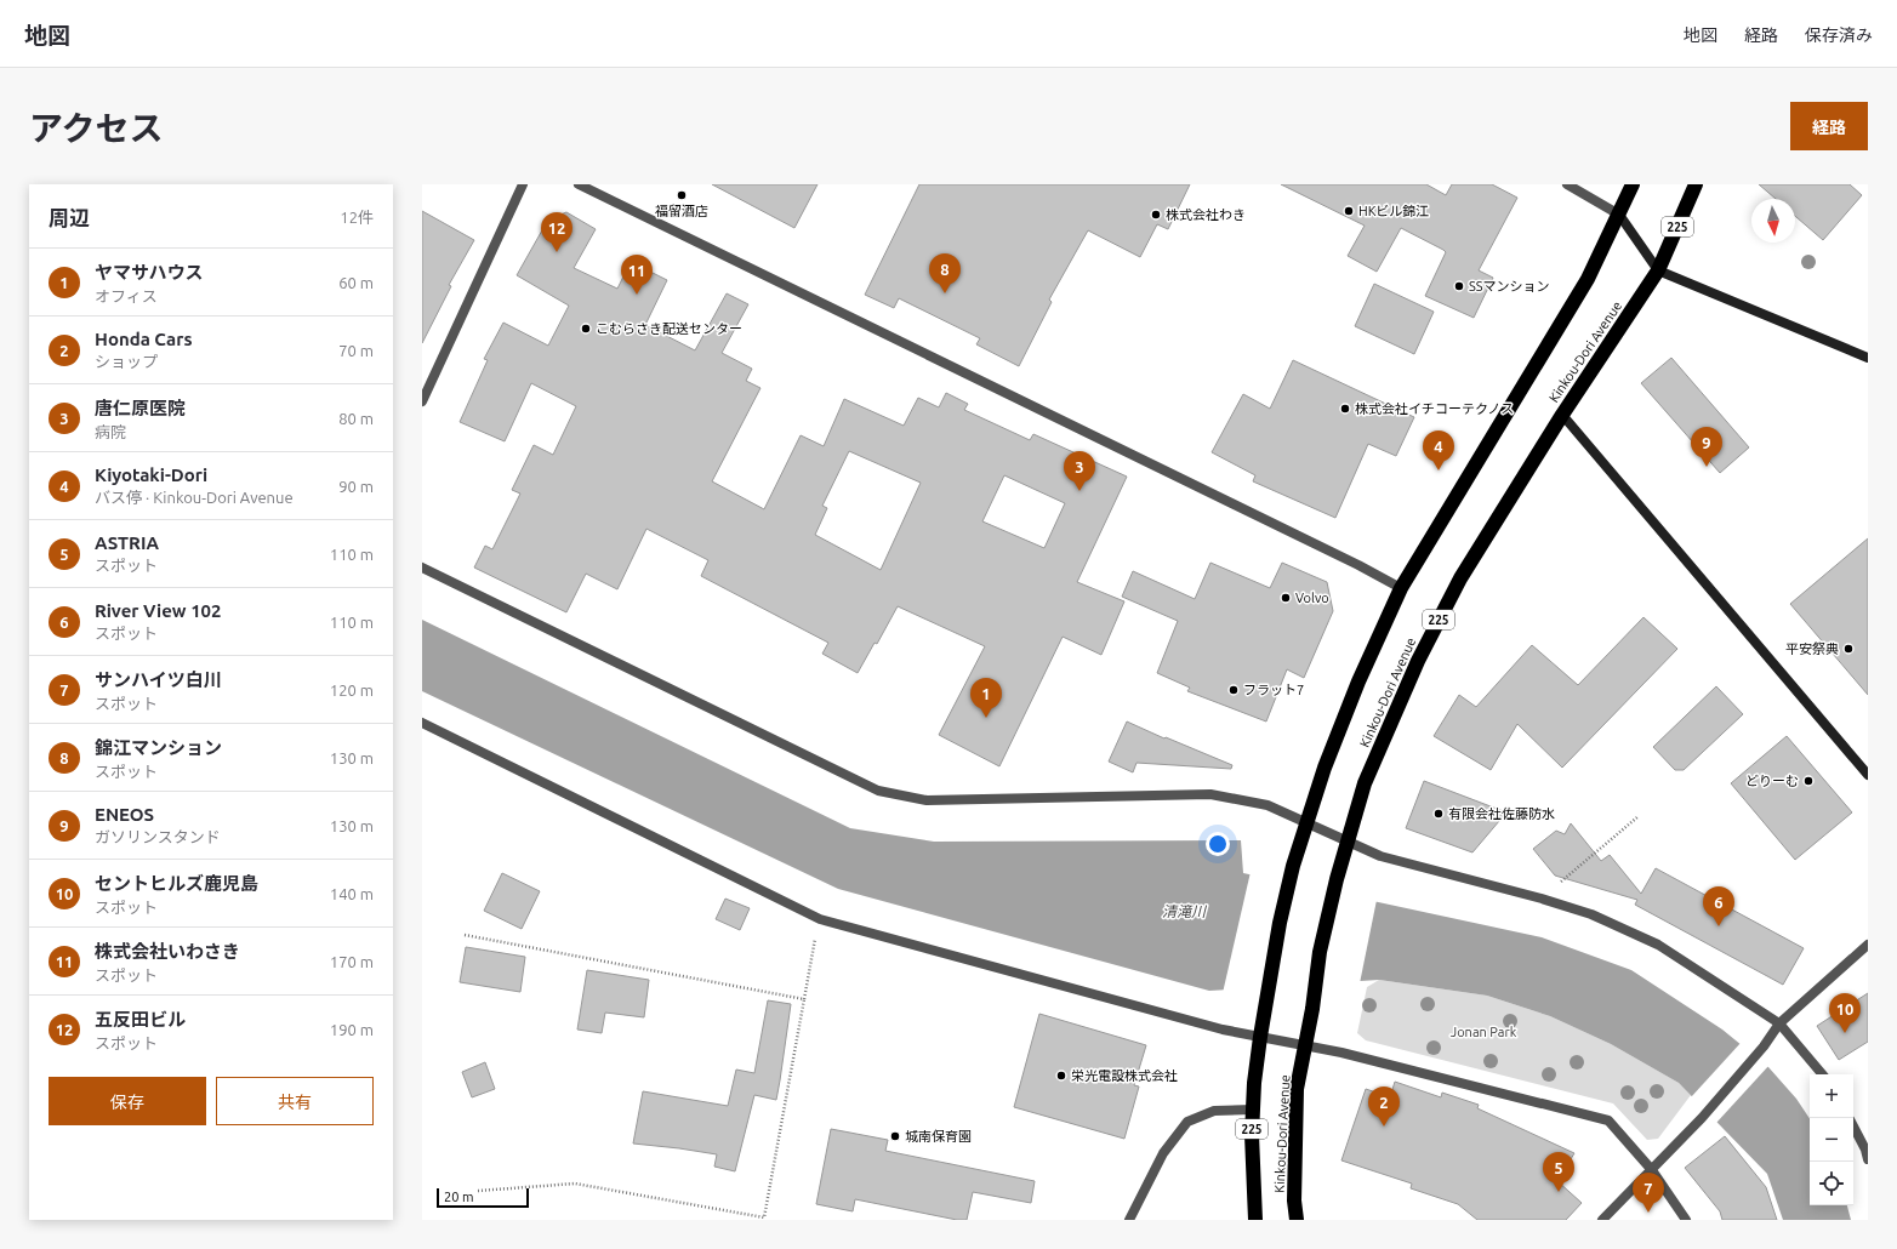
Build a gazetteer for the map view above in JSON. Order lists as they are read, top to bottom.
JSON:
{
  "streets": {
    "highway": ["225", "Kinkou-Dori Avenue"]
  },
  "water": ["清滝川"],
  "parks": ["Jonan Park"],
  "places": [
    "福留酒店",
    "HKビル錦江",
    "株式会社わき",
    "SSマンション",
    "こむらさき配送センター",
    "株式会社イチコーテクノス",
    "Volvo",
    "平安祭典",
    "フラット7",
    "どりーむ",
    "有限会社佐藤防水",
    "栄光電設株式会社",
    "城南保育園"
  ],
  "scale_bar": "20 m",
  "north": "bottom",
  "page": {
    "header": "地図",
    "nav": ["地図", "経路", "保存済み"],
    "title": "アクセス",
    "buttons": [
      "経路",
      ["保存", "共有"]
    ],
    "heading": ["周辺", "12件"],
    "pins": [
      "12",
      "8",
      "11",
      "9",
      "4",
      "3",
      "1",
      "6",
      "10",
      "2",
      "5",
      "7"
    ],
    "list": [
      {
        "mark": "1",
        "name": "ヤマサハウス",
        "note": "オフィス",
        "value": "60 m"
      },
      {
        "mark": "2",
        "name": "Honda Cars",
        "note": "ショップ",
        "value": "70 m"
      },
      {
        "mark": "3",
        "name": "唐仁原医院",
        "note": "病院",
        "value": "80 m"
      },
      {
        "mark": "4",
        "name": "Kiyotaki-Dori",
        "note": "バス停 · Kinkou-Dori Avenue",
        "value": "90 m"
      },
      {
        "mark": "5",
        "name": "ASTRIA",
        "note": "スポット",
        "value": "110 m"
      },
      {
        "mark": "6",
        "name": "River View 102",
        "note": "スポット",
        "value": "110 m"
      },
      {
        "mark": "7",
        "name": "サンハイツ白川",
        "note": "スポット",
        "value": "120 m"
      },
      {
        "mark": "8",
        "name": "錦江マンション",
        "note": "スポット",
        "value": "130 m"
      },
      {
        "mark": "9",
        "name": "ENEOS",
        "note": "ガソリンスタンド",
        "value": "130 m"
      },
      {
        "mark": "10",
        "name": "セントヒルズ鹿児島",
        "note": "スポット",
        "value": "140 m"
      },
      {
        "mark": "11",
        "name": "株式会社いわさき",
        "note": "スポット",
        "value": "170 m"
      },
      {
        "mark": "12",
        "name": "五反田ビル",
        "note": "スポット",
        "value": "190 m"
      }
    ],
    "map_buttons": ["+", "−"],
    "scale": "20 m"
  }
}
